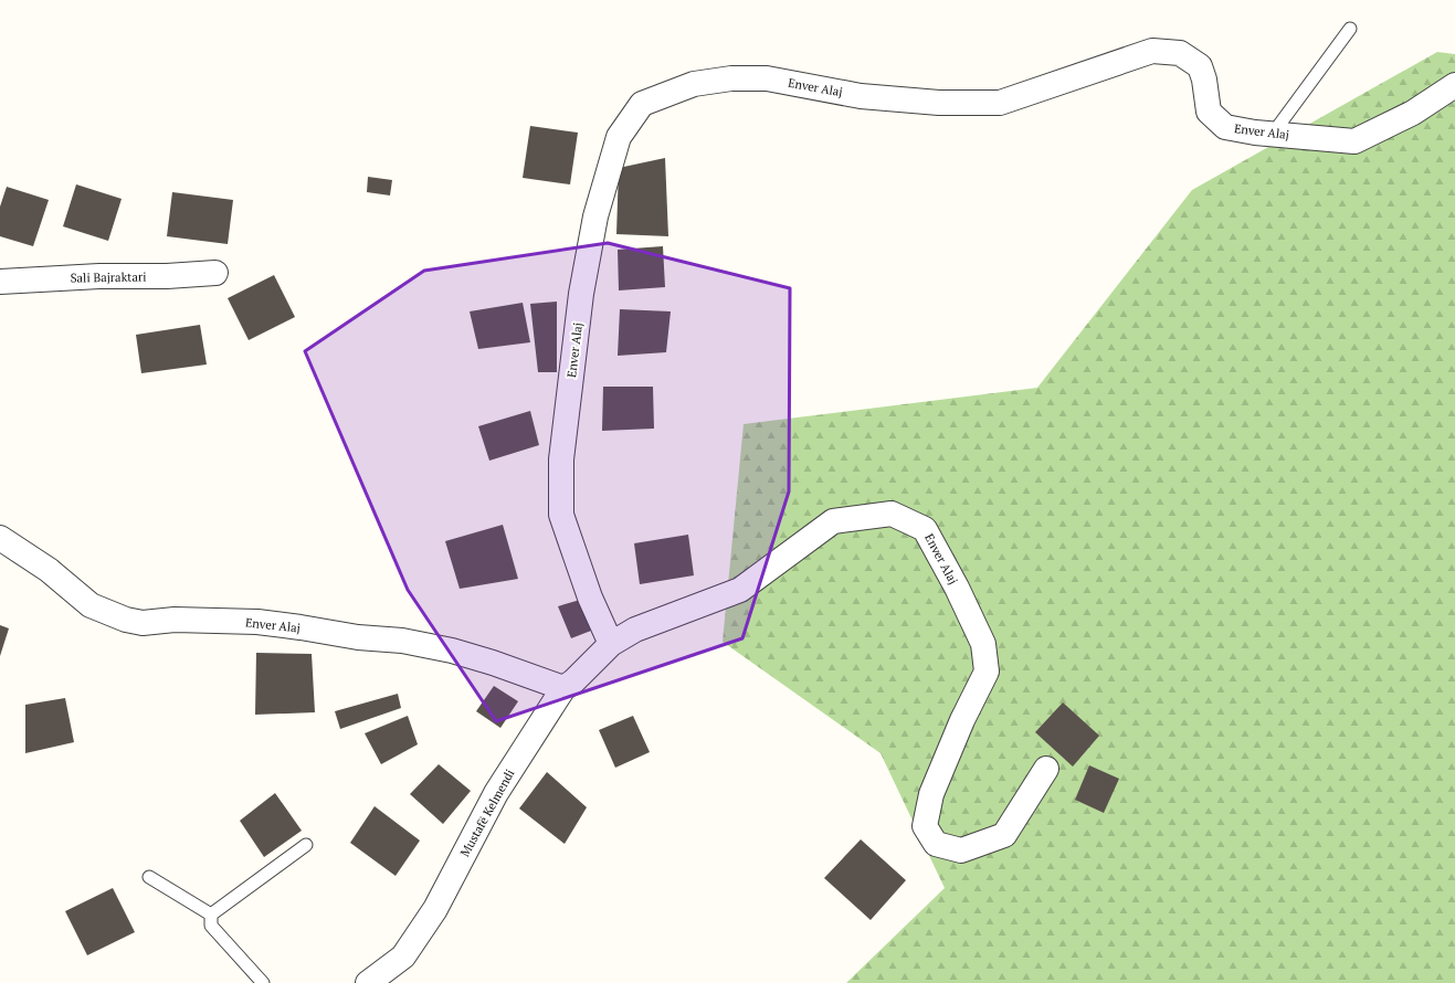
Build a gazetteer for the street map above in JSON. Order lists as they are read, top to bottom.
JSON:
{
  "streets": {
    "street": ["Enver Alaj", "Sali Bajraktari", "Mustafë Kelmendi"]
  },
  "crossings": [
    ["Enver Alaj", "Mustafë Kelmendi"]
  ]
}
